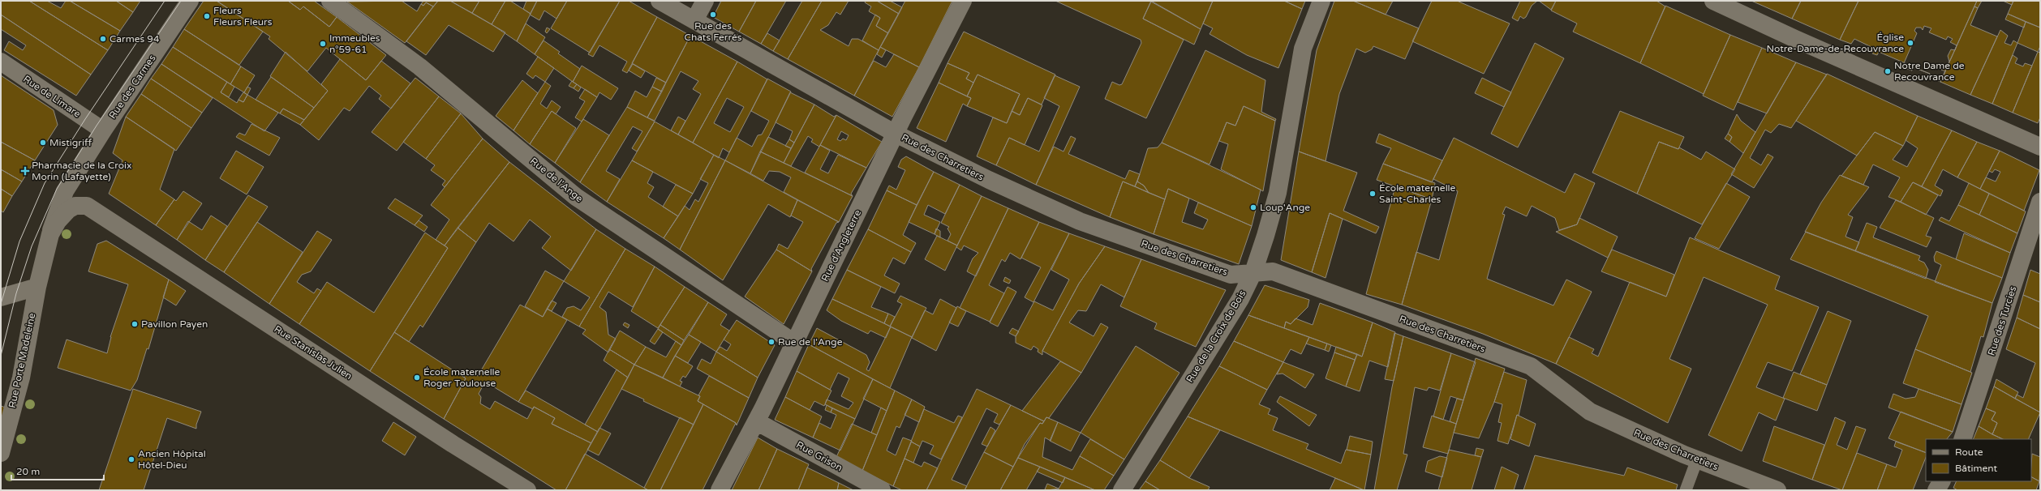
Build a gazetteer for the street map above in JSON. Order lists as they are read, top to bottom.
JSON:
{
  "streets": {
    "street": [
      "Rue des Carmes",
      "Rue de Limare",
      "Rue des Charretiers",
      "Rue de l'Ange",
      "Rue d'Angleterre",
      "Rue des Turcies",
      "Rue de la Croix de Bois",
      "Rue Stanislas Julien",
      "Rue Porte Madeleine",
      "Rue Grison"
    ]
  },
  "crossings": [
    ["Rue des Carmes", "Rue de Limare"],
    ["Rue des Carmes", "Rue Stanislas Julien"],
    ["Rue des Carmes", "Rue Porte Madeleine"],
    ["Rue des Charretiers", "Rue d'Angleterre"],
    ["Rue des Charretiers", "Rue de la Croix de Bois"],
    ["Rue de l'Ange", "Rue d'Angleterre"],
    ["Rue d'Angleterre", "Rue Grison"],
    ["Rue Stanislas Julien", "Rue Porte Madeleine"]
  ],
  "places": {
    "other": [
      "Rue des Chats Ferrés",
      "Fleurs Fleurs Fleurs",
      "Carmes 94",
      "Église Notre-Dame-de-Recouvrance",
      "Immeubles n°59-61",
      "Notre Dame de Recouvrance",
      "Mistigriff",
      "École maternelle Saint-Charles",
      "Loup'Ange",
      "Pavillon Payen",
      "Rue de l'Ange",
      "École maternelle Roger Toulouse",
      "Ancien Hôpital Hôtel-Dieu"
    ],
    "health": ["Pharmacie de la Croix Morin (Lafayette)"]
  },
  "legend": ["Route", "Bâtiment"],
  "scale_bar": "20 m"
}
